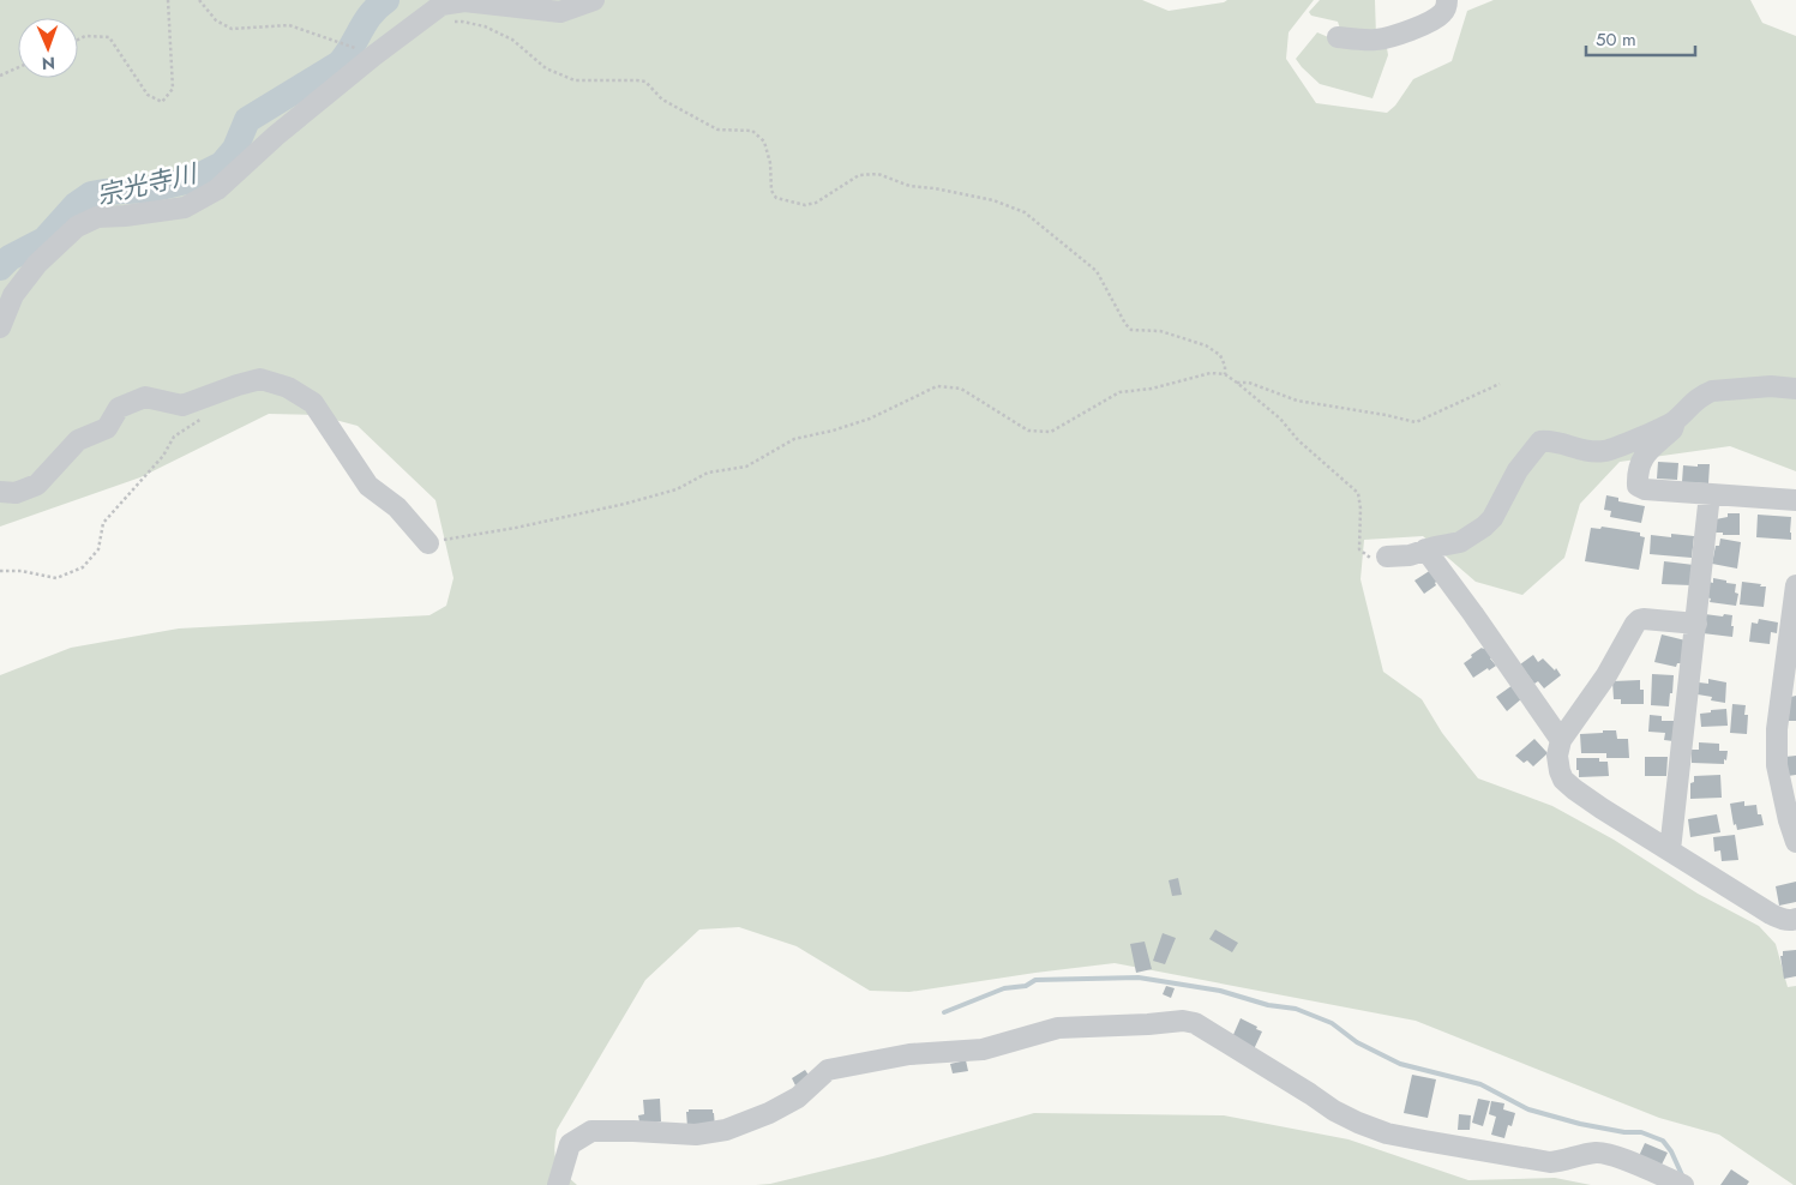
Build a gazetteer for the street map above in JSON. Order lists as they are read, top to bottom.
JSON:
{
  "water": ["宗光寺川"],
  "scale_bar": "50 m",
  "north": "bottom"
}
